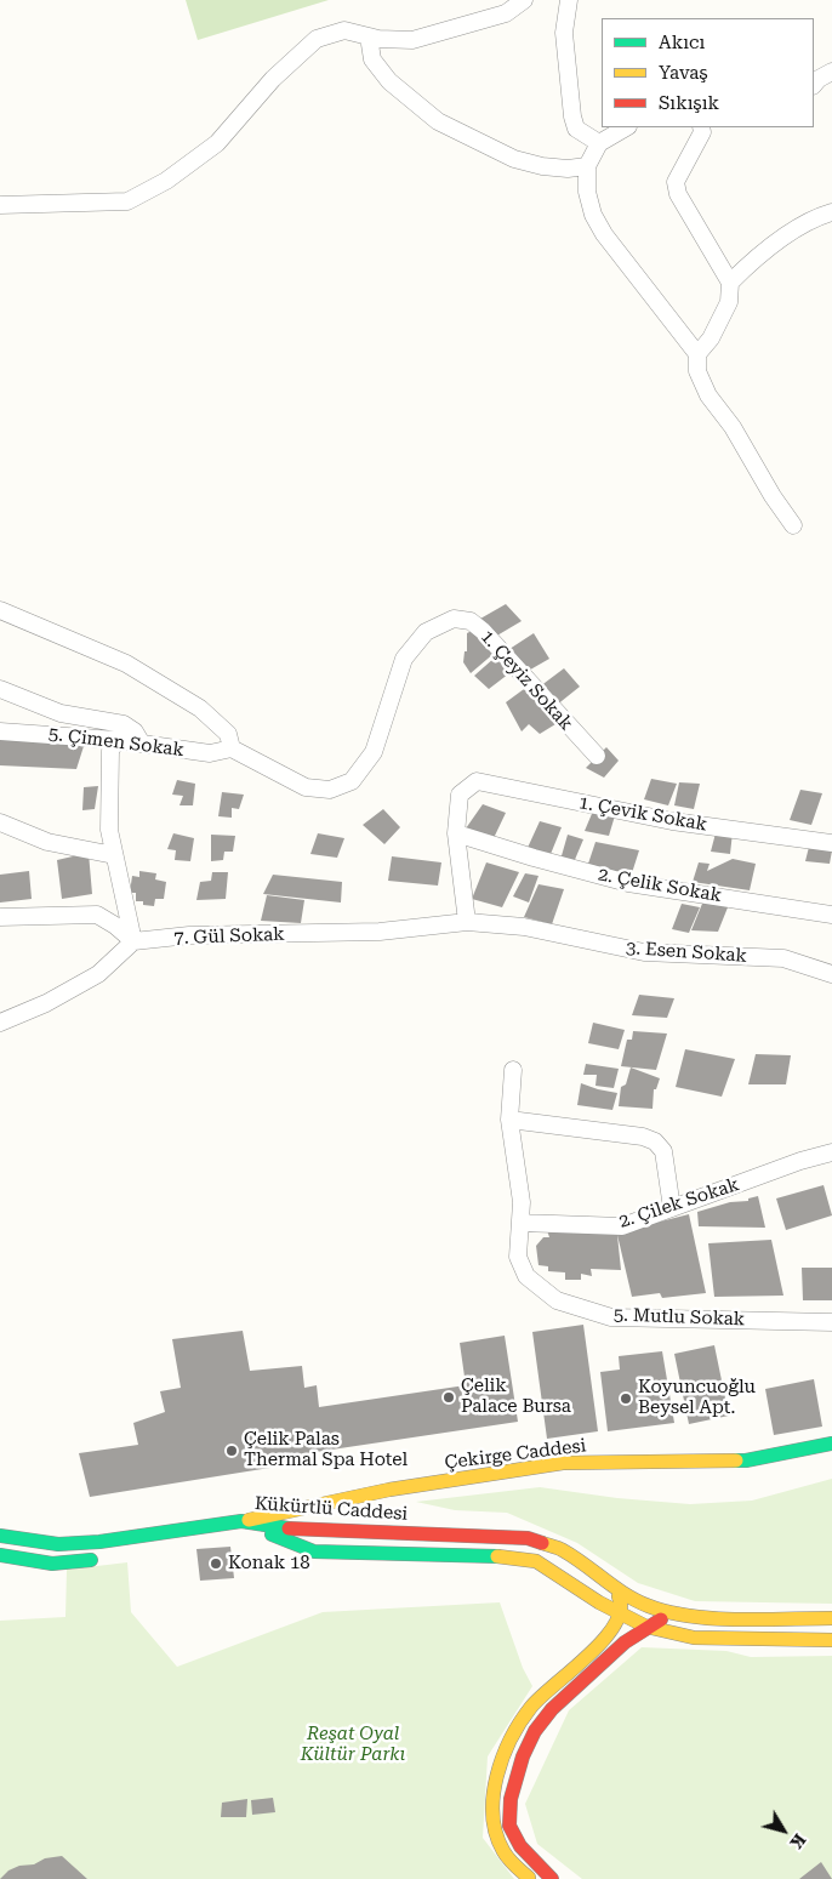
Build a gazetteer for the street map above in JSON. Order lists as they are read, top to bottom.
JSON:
{
  "streets": {
    "main road": ["Çekirge Caddesi", "Kükürtlü Caddesi"],
    "street": [
      "1. Çeyiz Sokak",
      "5. Çimen Sokak",
      "1. Çevik Sokak",
      "2. Çelik Sokak",
      "7. Gül Sokak",
      "3. Esen Sokak",
      "2. Çilek Sokak",
      "5. Mutlu Sokak"
    ]
  },
  "crossings": [
    ["1. Çeyiz Sokak", "5. Çimen Sokak"],
    ["1. Çevik Sokak", "2. Çelik Sokak"],
    ["7. Gül Sokak", "3. Esen Sokak"],
    ["2. Çilek Sokak", "5. Mutlu Sokak"],
    ["Çekirge Caddesi", "Kükürtlü Caddesi"]
  ],
  "parks": ["Reşat Oyal Kültür Parkı"],
  "places": [
    "Çelik Palace Bursa",
    "Koyuncuoğlu Beysel Apt.",
    "Çelik Palas Thermal Spa Hotel",
    "Konak 18"
  ],
  "legend": ["Akıcı", "Yavaş", "Sıkışık"],
  "north": "bottom right"
}
